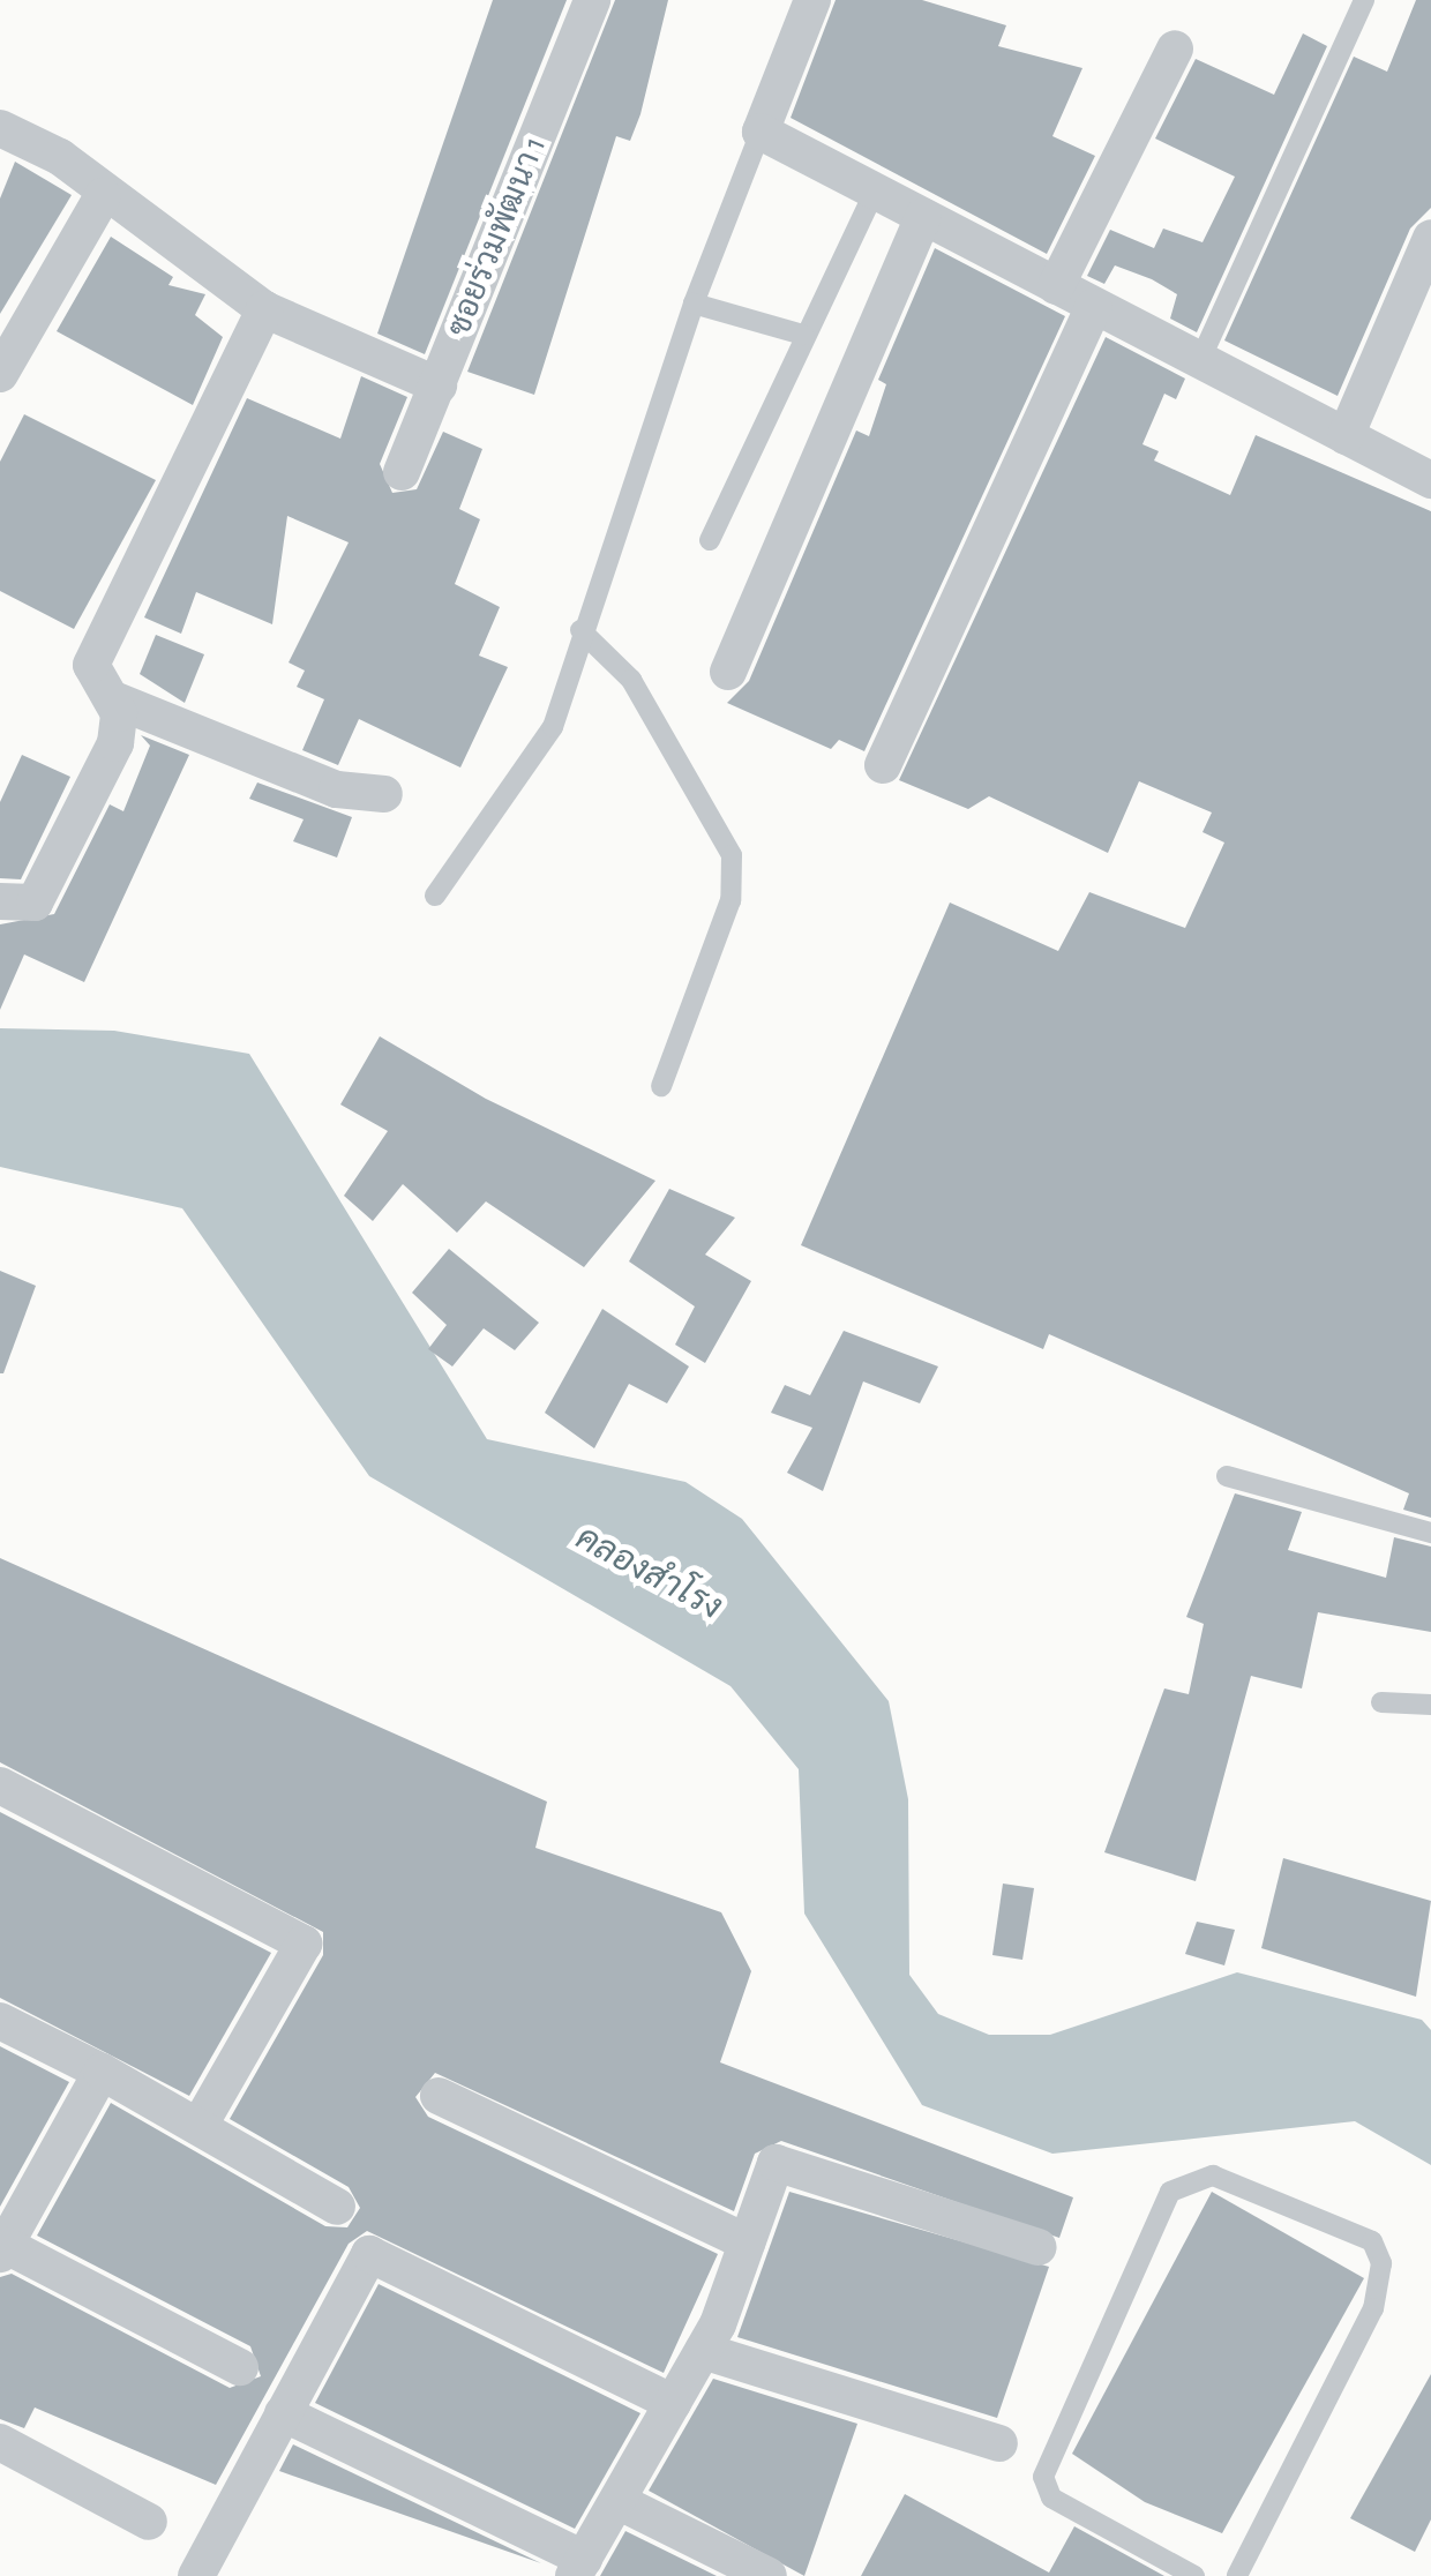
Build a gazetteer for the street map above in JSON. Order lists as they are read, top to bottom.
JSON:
{
  "streets": {
    "street": ["ซอยร่วมพัฒนา 1"]
  },
  "water": ["คลองสำโรง"]
}
